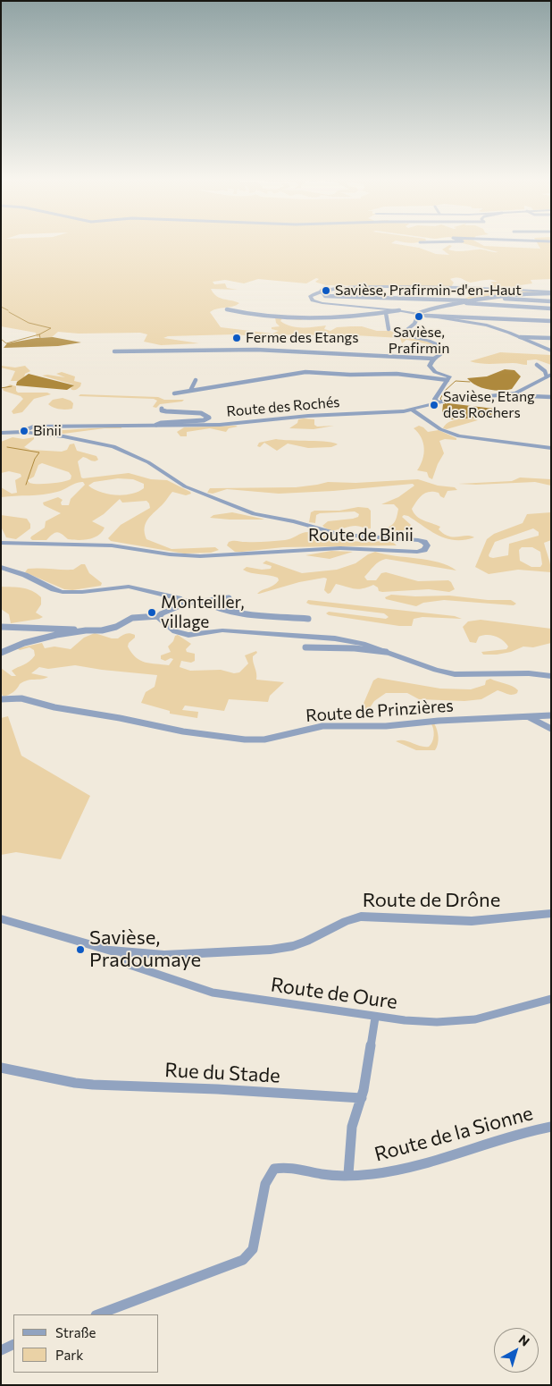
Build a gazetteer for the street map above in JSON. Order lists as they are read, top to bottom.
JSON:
{
  "streets": {
    "street": [
      "Route des Rochés",
      "Route de Binii",
      "Route de Prinzières",
      "Route de Drône",
      "Route de Oure",
      "Rue du Stade",
      "Route de la Sionne"
    ]
  },
  "crossings": [
    ["Route des Rochés", "Route de Binii"],
    ["Route de Drône", "Route de Oure"]
  ],
  "places": [
    "Savièse, Prafirmin-d'en-Haut",
    "Savièse, Prafirmin",
    "Ferme des Etangs",
    "Savièse, Etang des Rochers",
    "Binii",
    "Monteiller, village",
    "Savièse, Pradoumaye"
  ],
  "legend": ["Straße", "Park"],
  "north": "top right"
}
